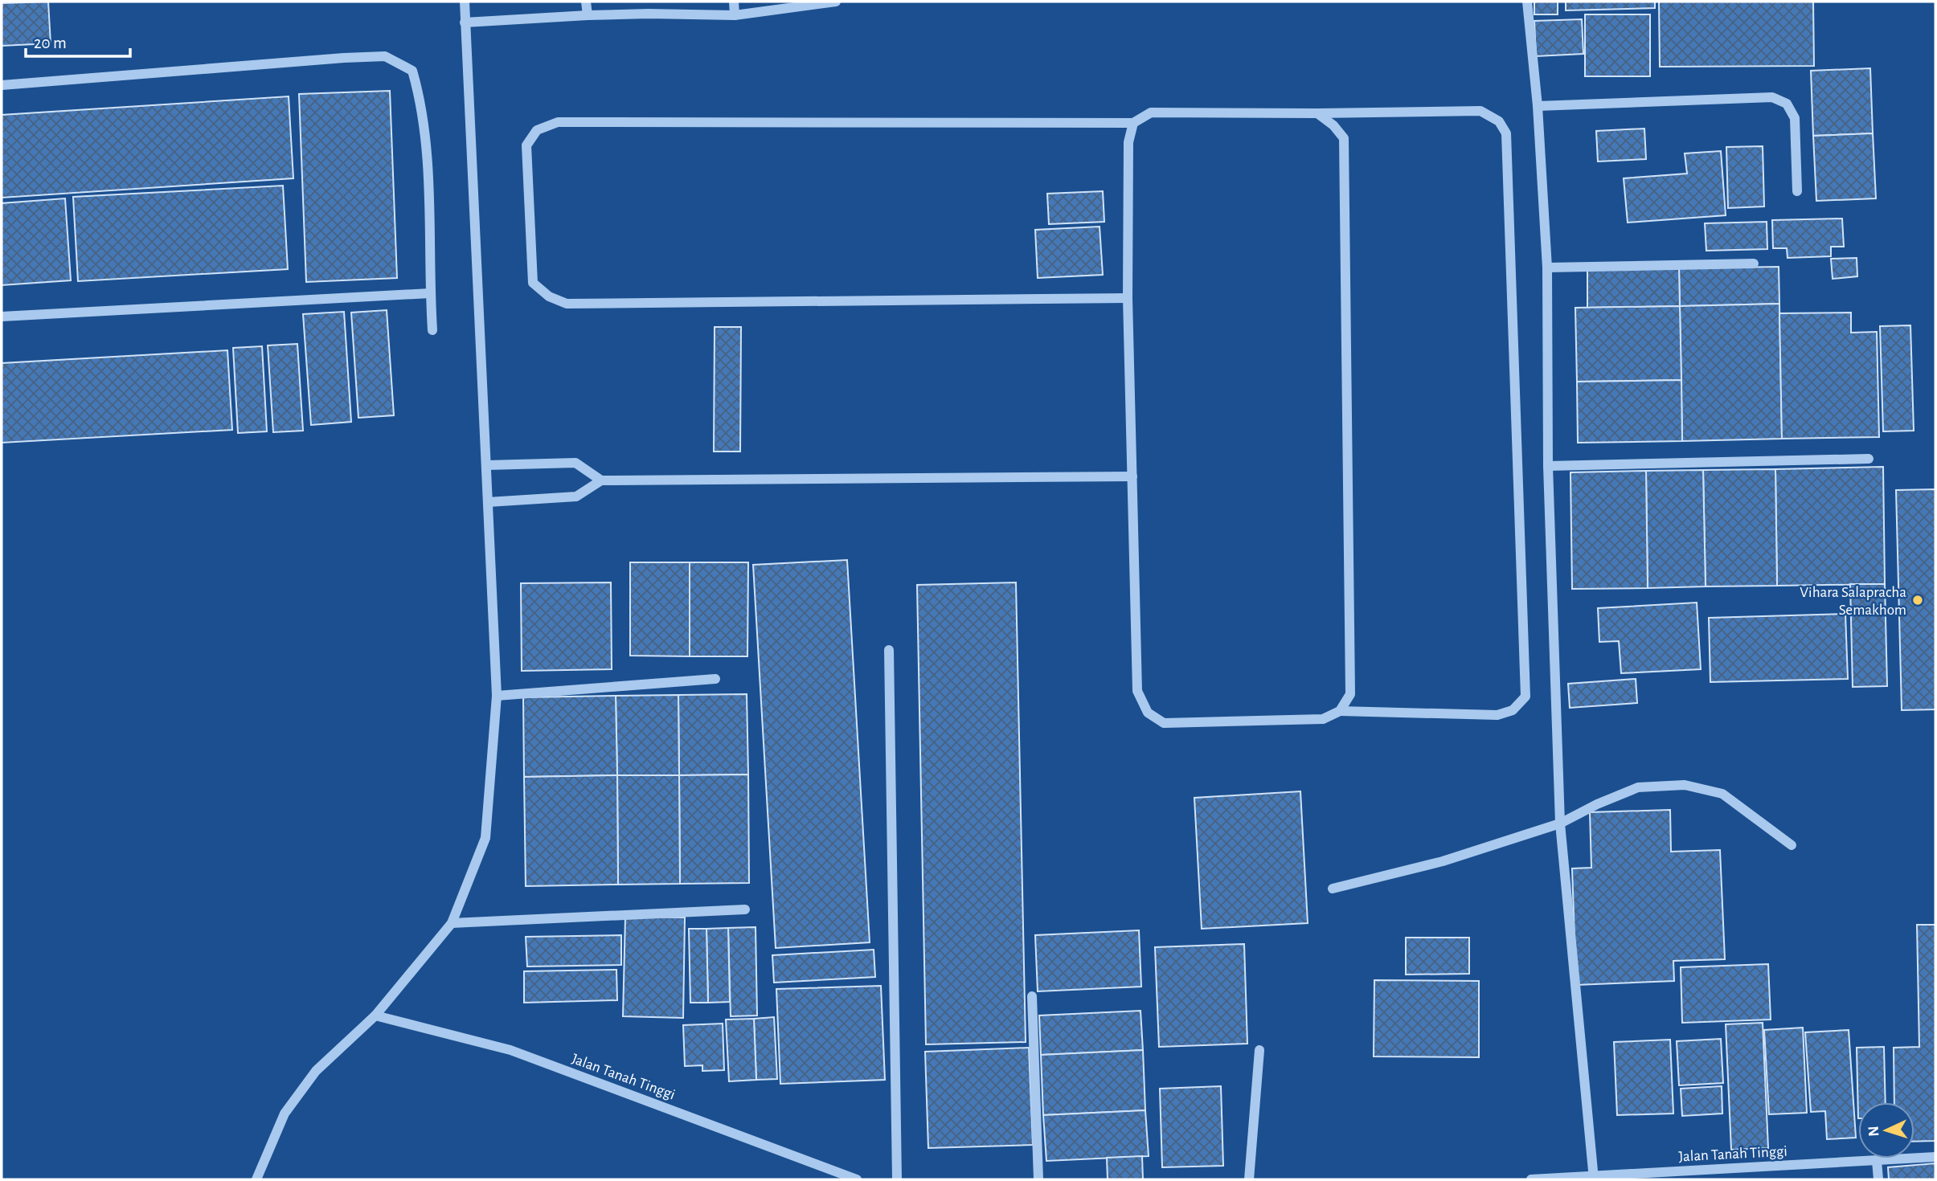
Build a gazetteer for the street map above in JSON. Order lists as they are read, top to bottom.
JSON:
{
  "streets": {
    "street": ["Jalan Tanah Tinggi"]
  },
  "places": ["Vihara Salapracha Semakhom"],
  "scale_bar": "20 m",
  "north": "left"
}
